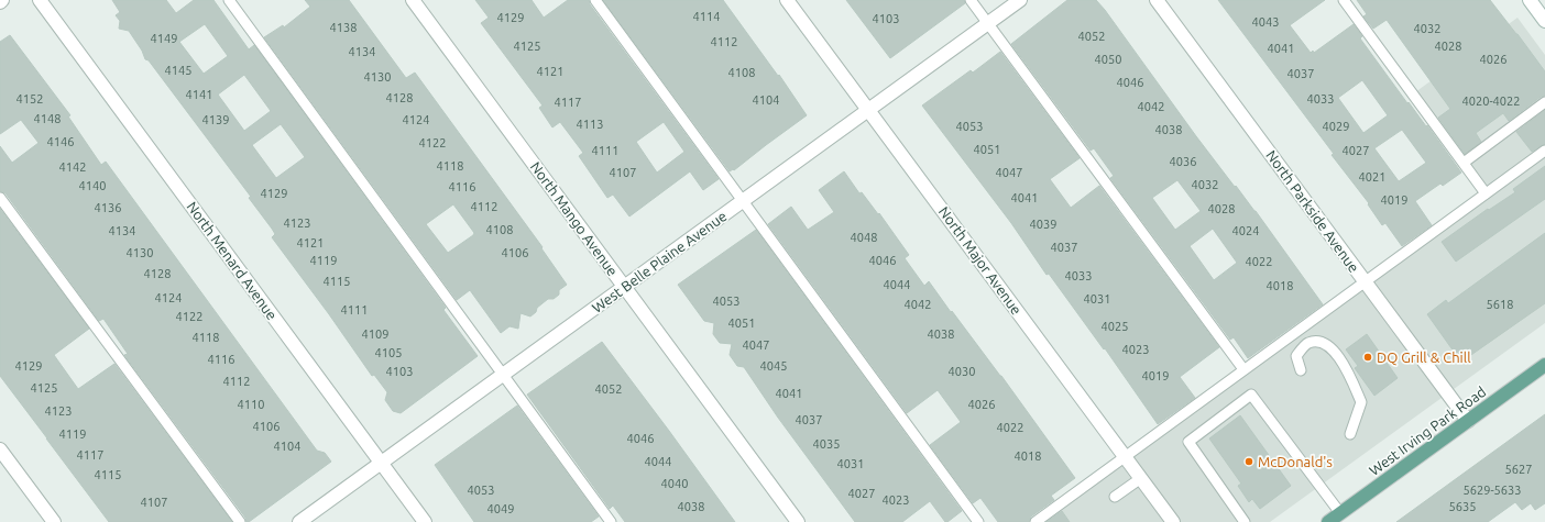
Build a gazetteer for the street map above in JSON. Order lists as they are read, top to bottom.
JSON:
{
  "streets": {
    "main road": ["West Irving Park Road"],
    "street": [
      "North Parkside Avenue",
      "North Mango Avenue",
      "North Menard Avenue",
      "North Major Avenue",
      "West Belle Plaine Avenue"
    ]
  },
  "crossings": [
    ["North Parkside Avenue", "West Irving Park Road"],
    ["North Mango Avenue", "West Belle Plaine Avenue"],
    ["North Menard Avenue", "West Belle Plaine Avenue"],
    ["North Major Avenue", "West Belle Plaine Avenue"]
  ],
  "places": ["DQ Grill & Chill", "McDonald's"],
  "house_numbers": [
    "4114",
    "4129",
    "4103",
    "4043",
    "4138",
    "4032",
    "4052",
    "4149",
    "4112",
    "4125",
    "4028",
    "4041",
    "4134",
    "4050",
    "4026",
    "4145",
    "4121",
    "4108",
    "4037",
    "4130",
    "4046",
    "4141",
    "4128",
    "4152",
    "4033",
    "4104",
    "4020-4022",
    "4117",
    "4042",
    "4148",
    "4139",
    "4124",
    "4113",
    "4053",
    "4029",
    "4038",
    "4146",
    "4122",
    "4051",
    "4111",
    "4027",
    "4036",
    "4118",
    "4142",
    "4107",
    "4047",
    "4021",
    "4032",
    "4140",
    "4116",
    "4129",
    "4041",
    "4019",
    "4112",
    "4136",
    "4028",
    "4123",
    "4039",
    "4108",
    "4134",
    "4024",
    "4048",
    "4121",
    "4037",
    "4130",
    "4106",
    "4119",
    "4046",
    "4022",
    "4128",
    "4033",
    "4115",
    "4044",
    "4018",
    "4124",
    "4031",
    "4053",
    "4042",
    "5618",
    "4111",
    "4122",
    "4051",
    "4025",
    "4109",
    "4038",
    "4118",
    "4047",
    "4023",
    "4105",
    "4116",
    "4129",
    "4045",
    "4103",
    "4030",
    "4019",
    "4112",
    "4125",
    "4052",
    "4041",
    "4110",
    "4026",
    "4123",
    "4037",
    "4106",
    "4022",
    "4119",
    "4046",
    "4035",
    "4104",
    "4117",
    "4018",
    "4044",
    "4031",
    "5627",
    "4115",
    "4040",
    "4053",
    "5629-5633",
    "4027",
    "4023",
    "4107",
    "4038",
    "5635",
    "4049"
  ]
}
